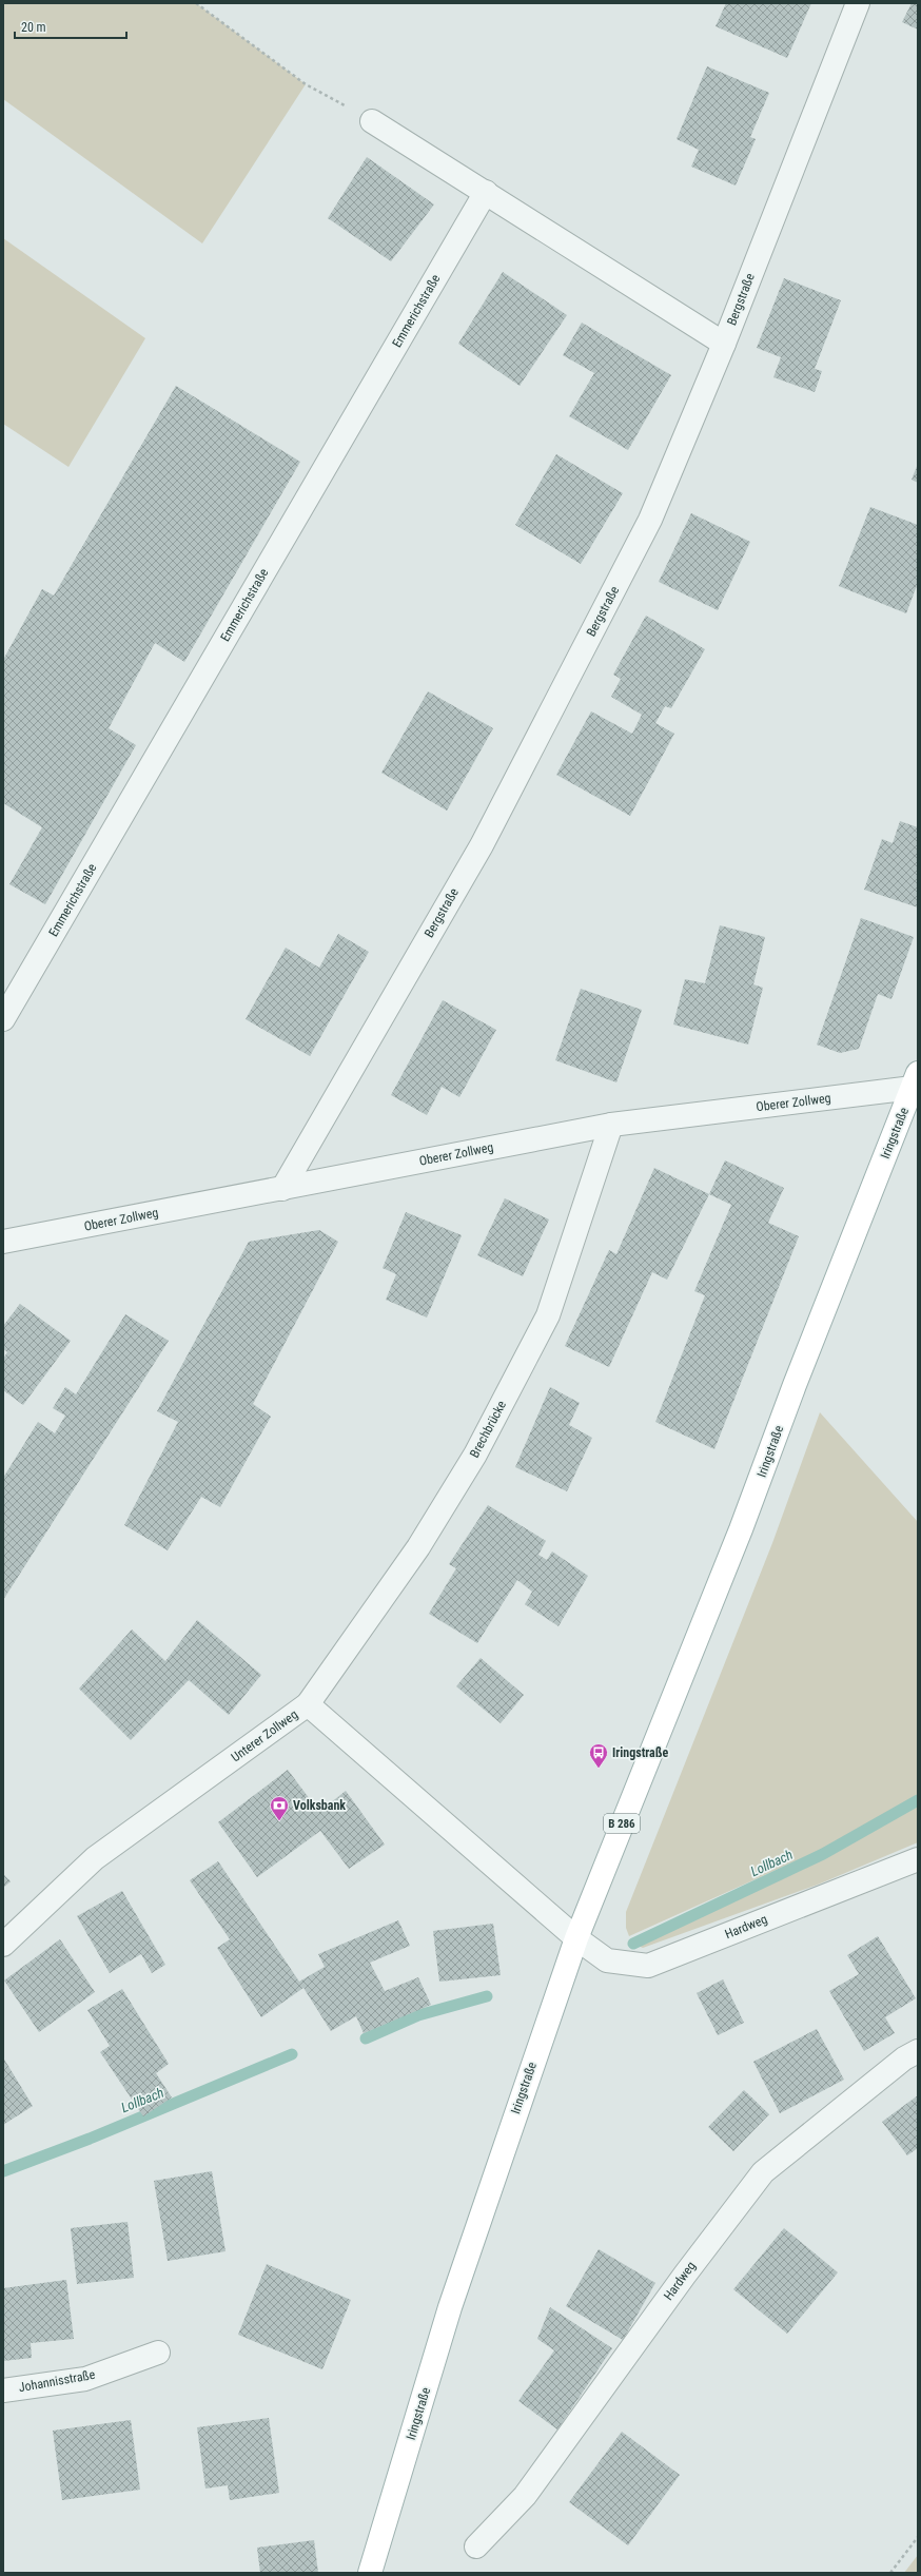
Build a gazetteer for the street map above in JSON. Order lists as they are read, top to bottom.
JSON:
{
  "streets": {
    "main road": ["Iringstraße", "B 286"],
    "street": [
      "Bergstraße",
      "Emmerichstraße",
      "Oberer Zollweg",
      "Brechbrücke",
      "Unterer Zollweg",
      "Hardweg",
      "Johannisstraße"
    ]
  },
  "crossings": [
    ["Bergstraße", "Oberer Zollweg"],
    ["Oberer Zollweg", "Iringstraße"],
    ["Oberer Zollweg", "Brechbrücke"],
    ["Iringstraße", "Unterer Zollweg"],
    ["Iringstraße", "Hardweg"],
    ["Brechbrücke", "Unterer Zollweg"],
    ["Unterer Zollweg", "Hardweg"]
  ],
  "water": ["Lollbach"],
  "places": {
    "bus stop": ["Iringstraße"],
    "bank": ["Volksbank"]
  },
  "scale_bar": "20 m"
}
